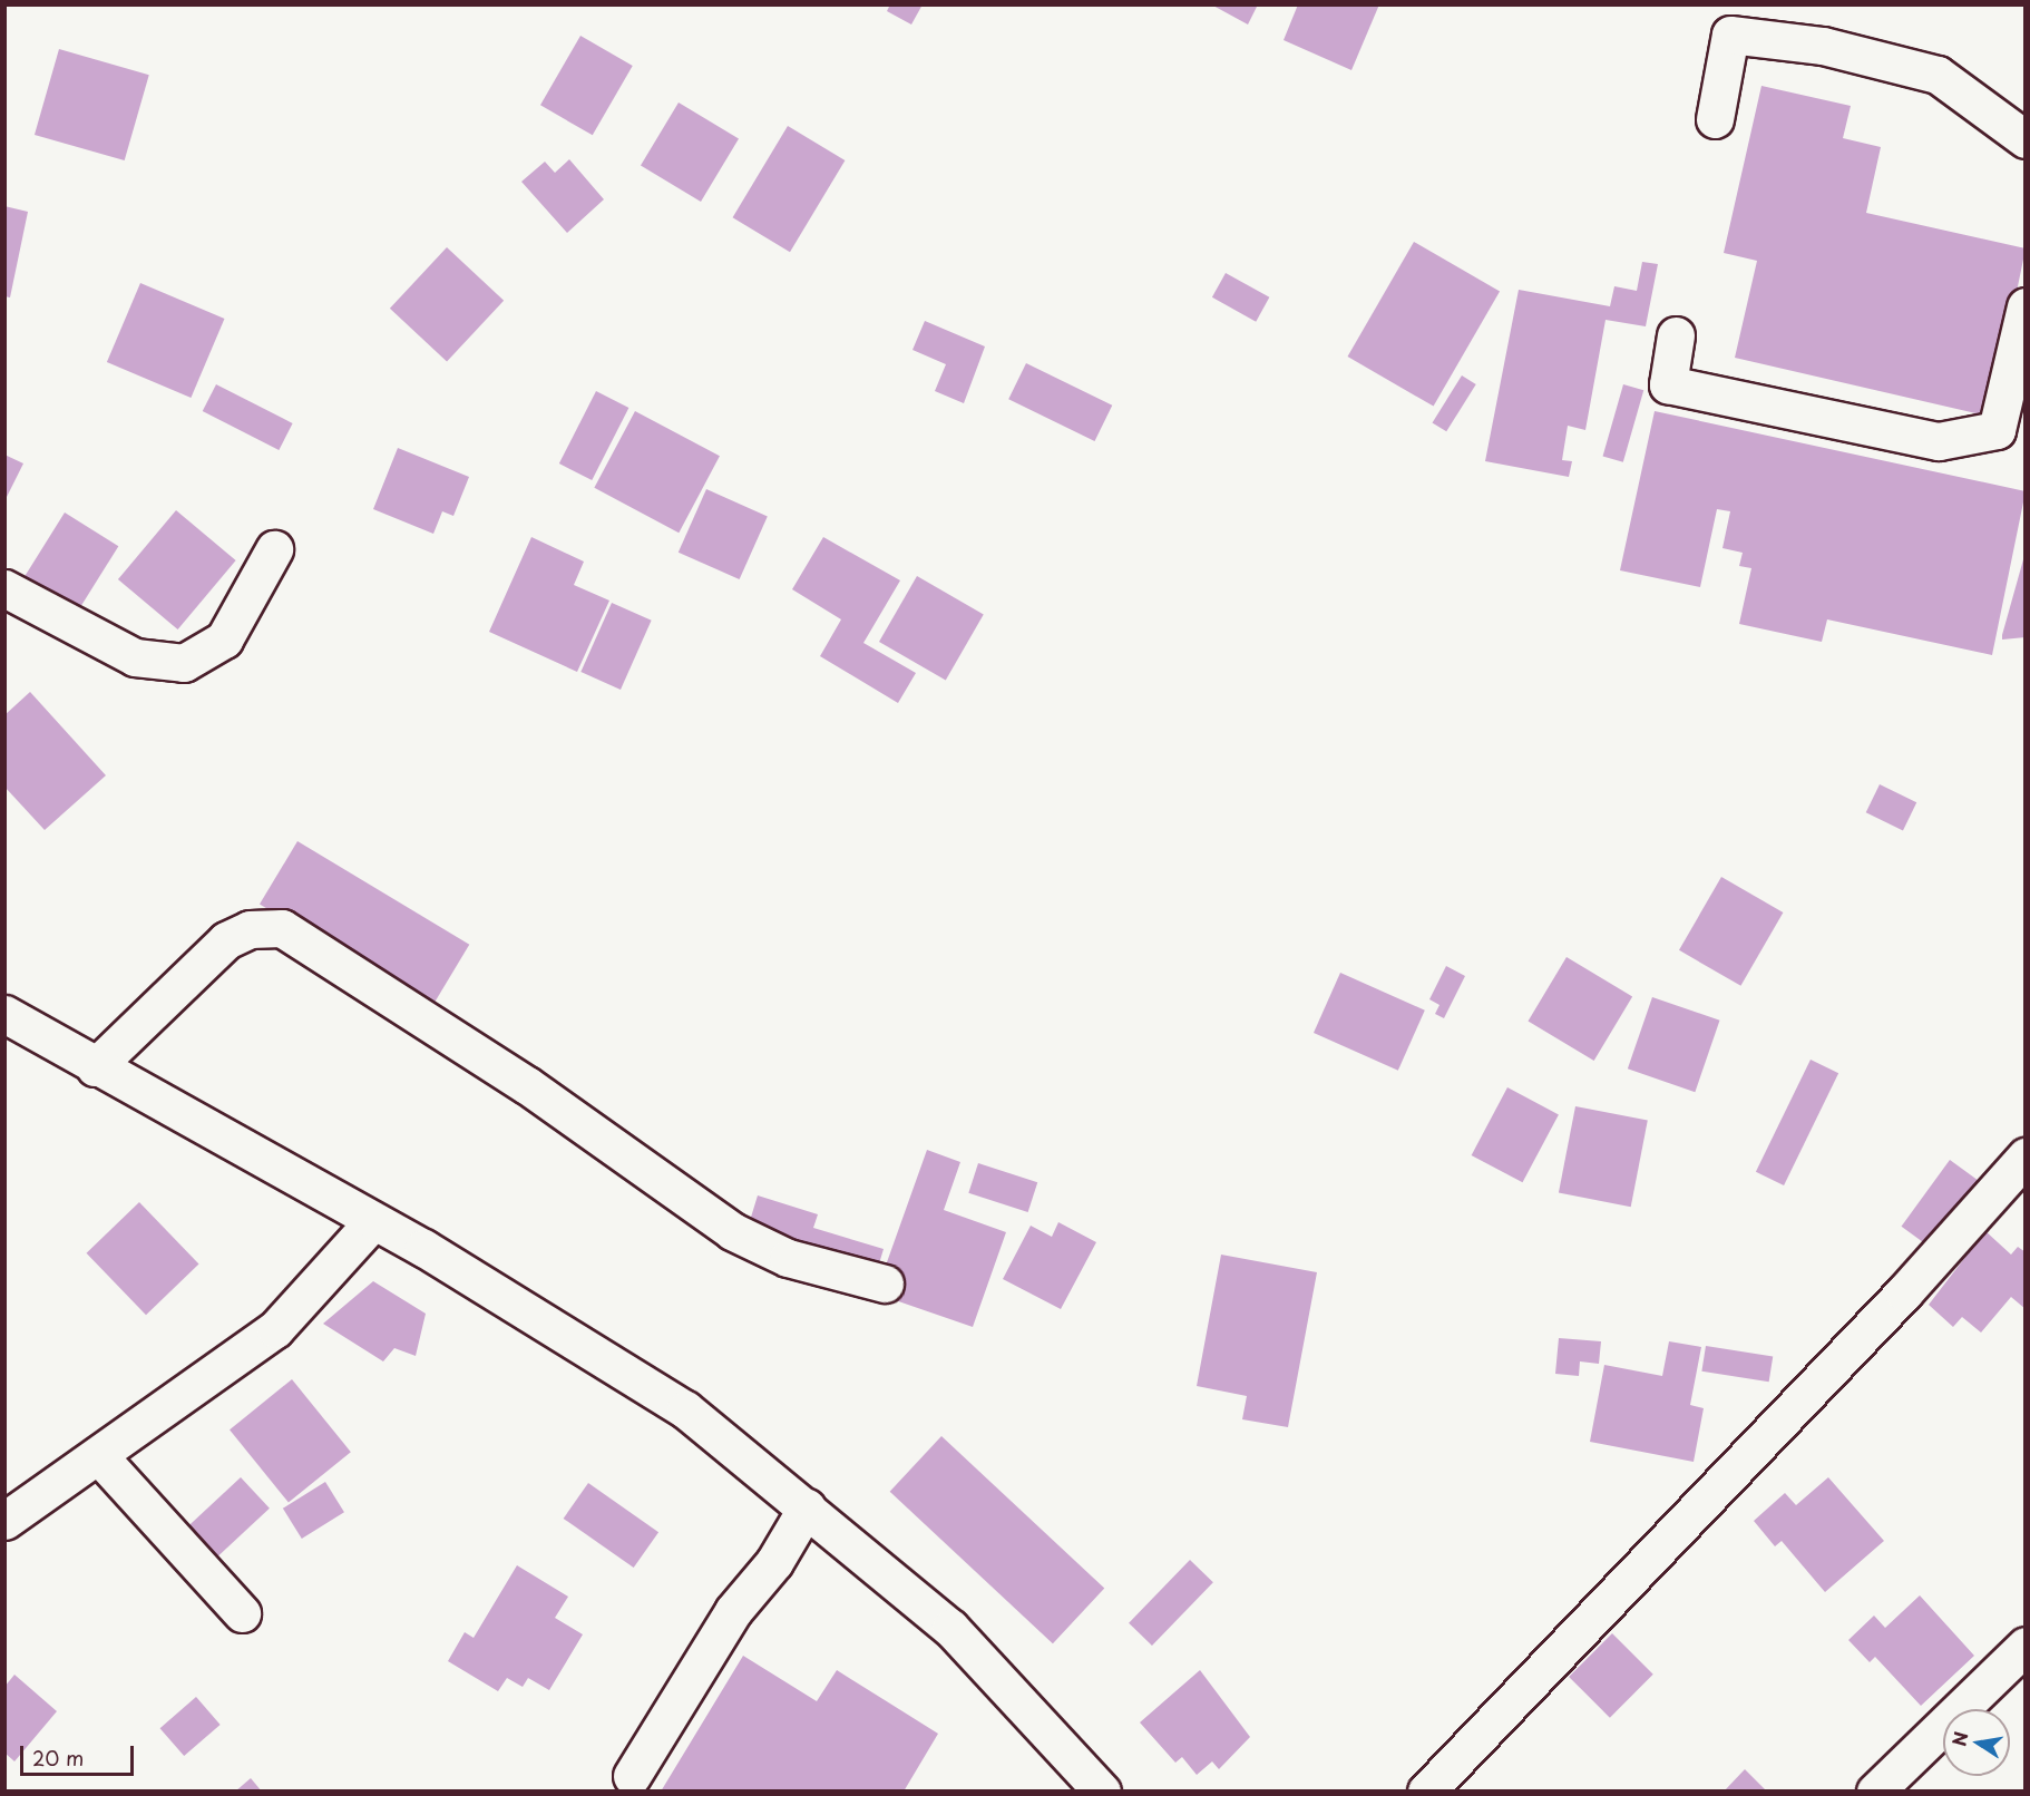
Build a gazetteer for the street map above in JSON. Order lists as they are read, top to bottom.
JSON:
{
  "scale_bar": "20 m",
  "north": "left"
}
